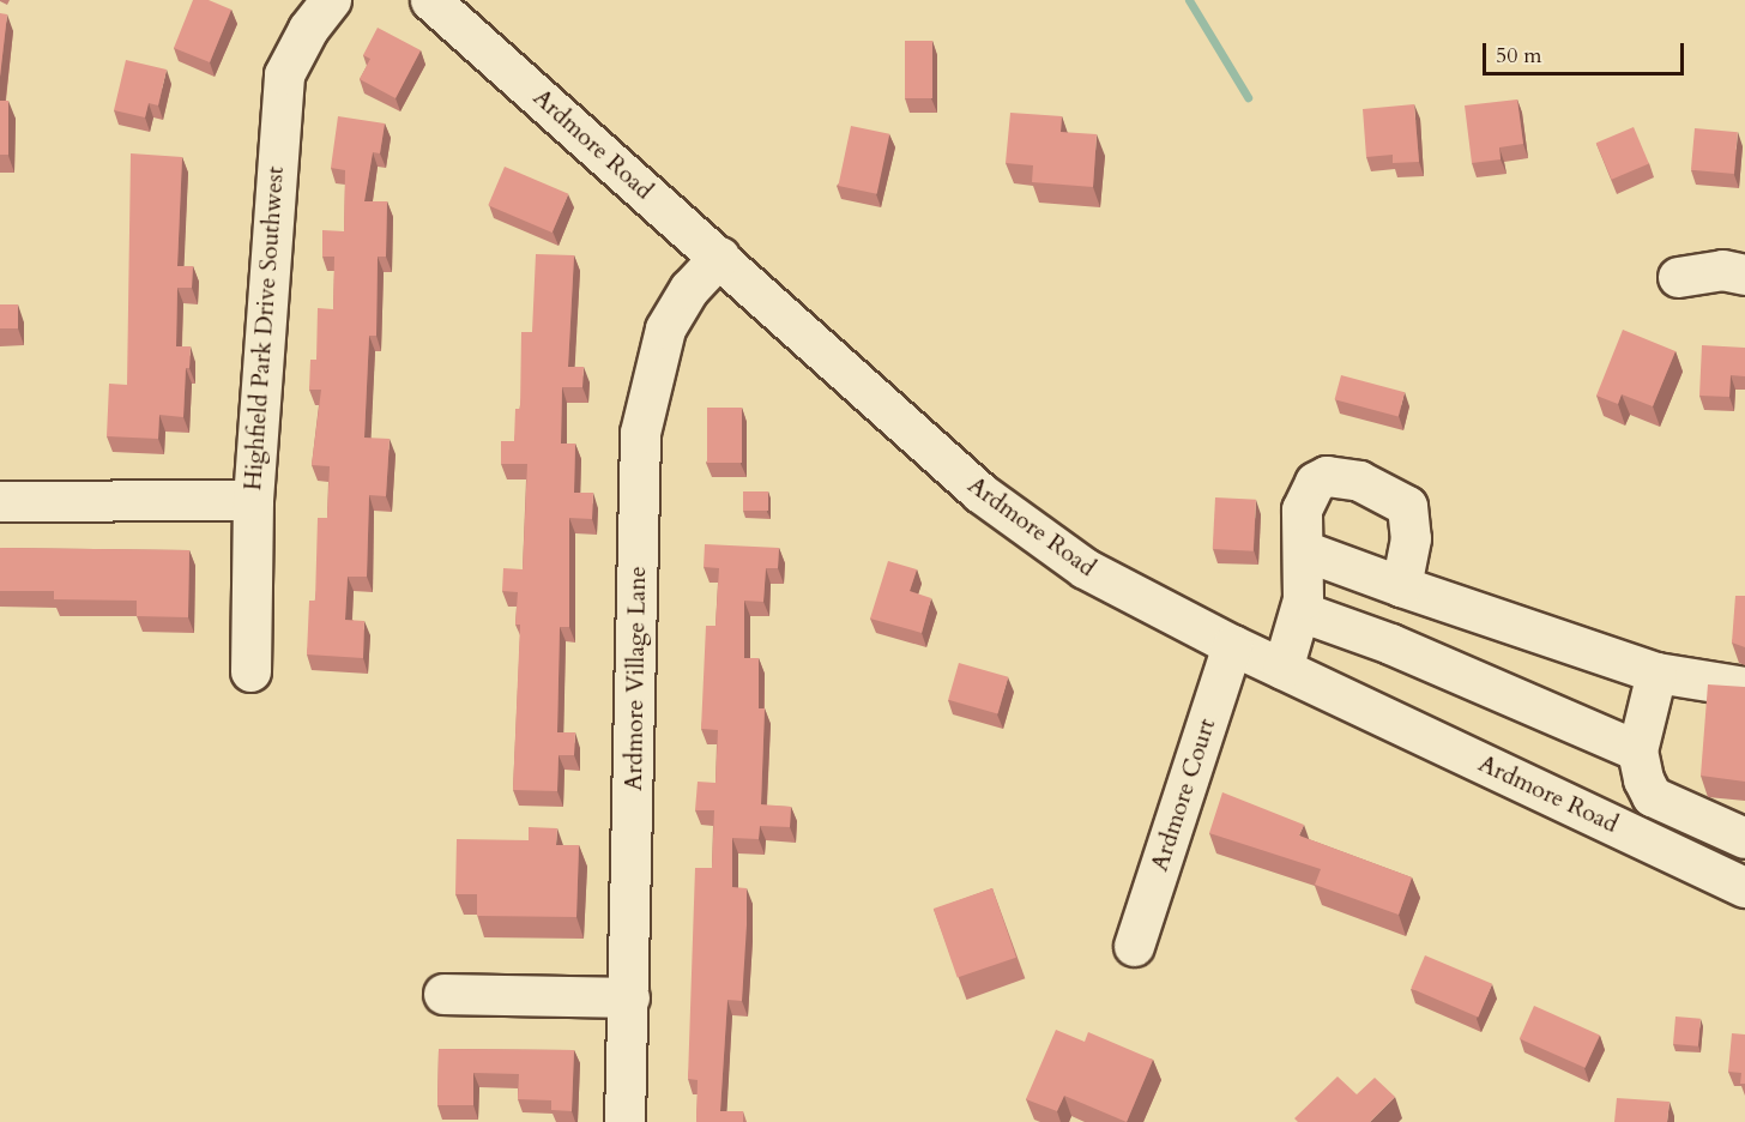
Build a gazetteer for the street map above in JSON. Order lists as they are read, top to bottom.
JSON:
{
  "streets": {
    "street": [
      "Ardmore Road",
      "Highfield Park Drive Southwest",
      "Ardmore Village Lane",
      "Ardmore Court"
    ]
  },
  "crossings": [
    ["Ardmore Road", "Ardmore Village Lane"],
    ["Ardmore Road", "Ardmore Court"]
  ],
  "scale_bar": "50 m"
}
